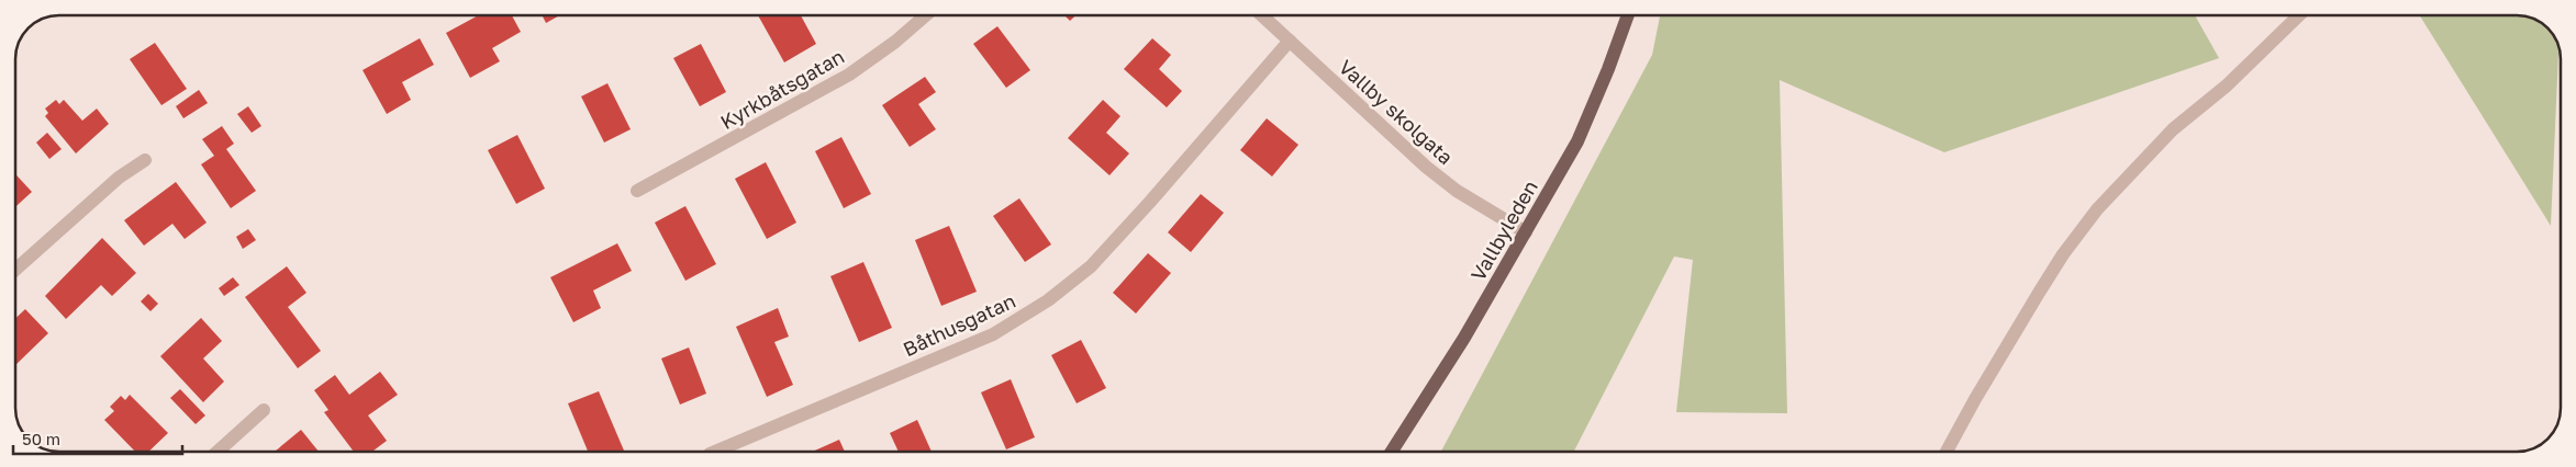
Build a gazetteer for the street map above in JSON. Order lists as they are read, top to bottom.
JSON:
{
  "streets": {
    "main road": ["Vallbyleden"],
    "street": ["Kyrkbåtsgatan", "Vallby skolgata", "Båthusgatan"]
  },
  "crossings": [
    ["Vallby skolgata", "Vallbyleden"],
    ["Vallby skolgata", "Båthusgatan"]
  ],
  "scale_bar": "50 m"
}
